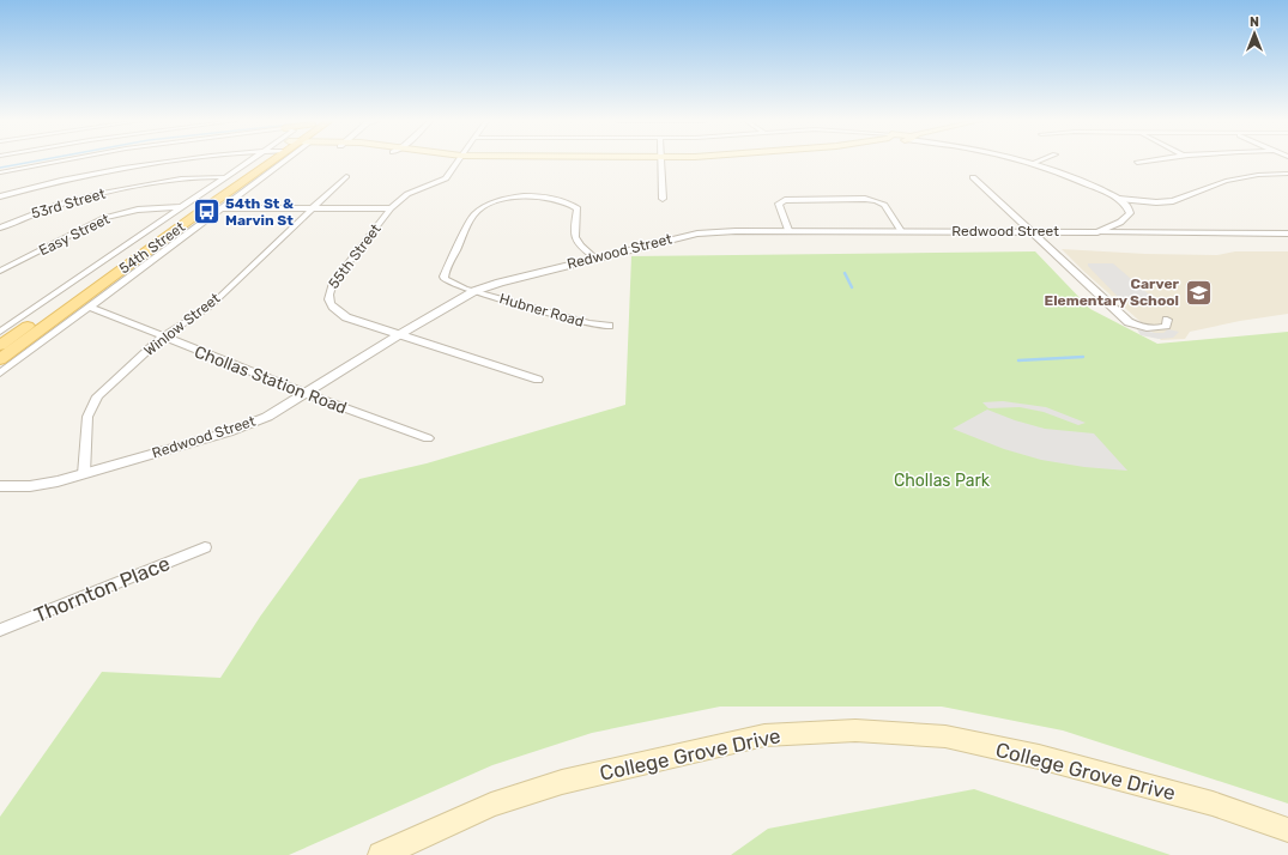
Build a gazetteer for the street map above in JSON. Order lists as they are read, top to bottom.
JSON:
{
  "streets": {
    "main road": ["54th Street", "College Grove Drive"],
    "street": [
      "53rd Street",
      "Redwood Street",
      "Easy Street",
      "55th Street",
      "Hubner Road",
      "Winlow Street",
      "Chollas Station Road",
      "Thornton Place"
    ]
  },
  "crossings": [
    ["Redwood Street", "55th Street"],
    ["Redwood Street", "Hubner Road"],
    ["Redwood Street", "Winlow Street"],
    ["Redwood Street", "Chollas Station Road"],
    ["Winlow Street", "Chollas Station Road"]
  ],
  "parks": ["Chollas Park"],
  "places": {
    "bus stop": ["54th St & Marvin St"],
    "school or university": ["Carver Elementary School"]
  },
  "north": "top"
}
